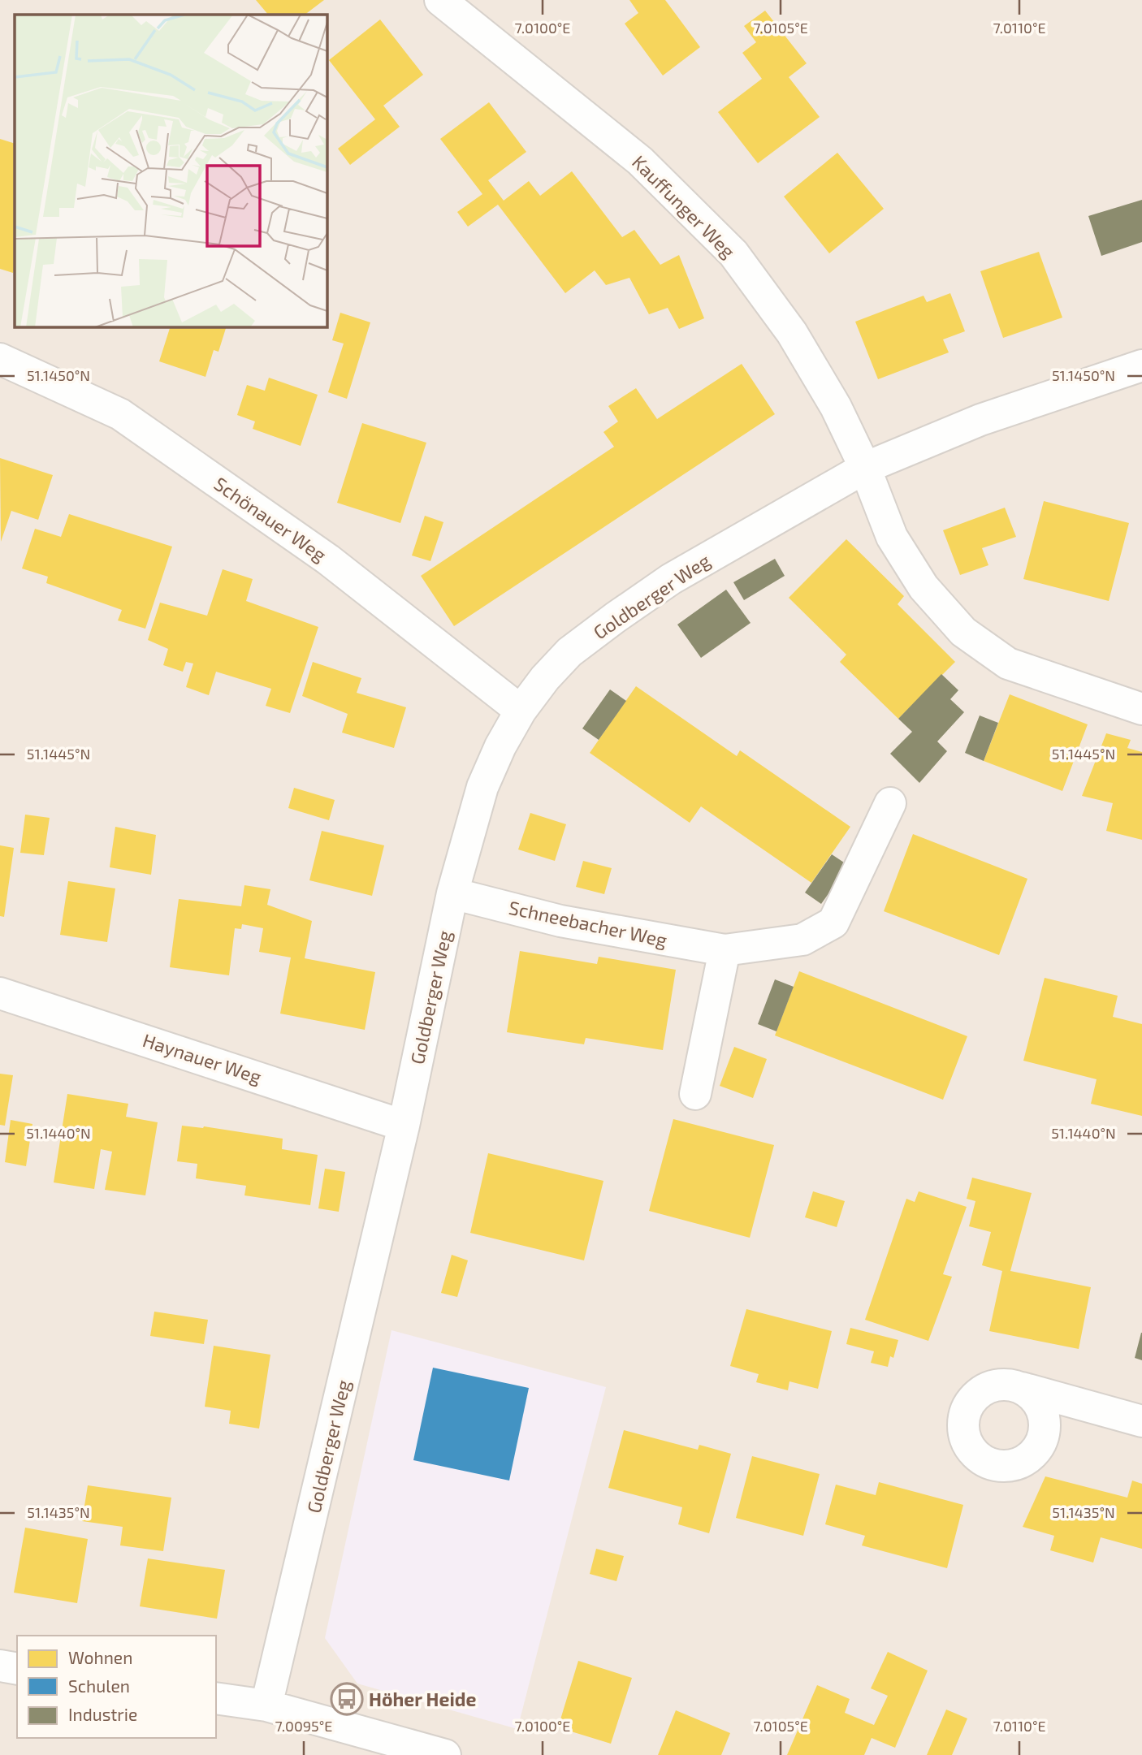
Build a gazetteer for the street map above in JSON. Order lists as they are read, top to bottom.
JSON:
{
  "streets": {
    "street": [
      "Kauffunger Weg",
      "Schönauer Weg",
      "Goldberger Weg",
      "Schneebacher Weg",
      "Haynauer Weg"
    ]
  },
  "crossings": [
    ["Kauffunger Weg", "Goldberger Weg"],
    ["Schönauer Weg", "Goldberger Weg"],
    ["Goldberger Weg", "Schneebacher Weg"],
    ["Goldberger Weg", "Haynauer Weg"]
  ],
  "places": {
    "bus stop": ["Höher Heide"]
  },
  "legend": ["Wohnen", "Schulen", "Industrie"],
  "coordinates": [
    "7.0100°E",
    "7.0105°E",
    "7.0110°E",
    "51.1450°N",
    "51.1445°N",
    "51.1440°N",
    "51.1435°N",
    "7.0095°E"
  ]
}
